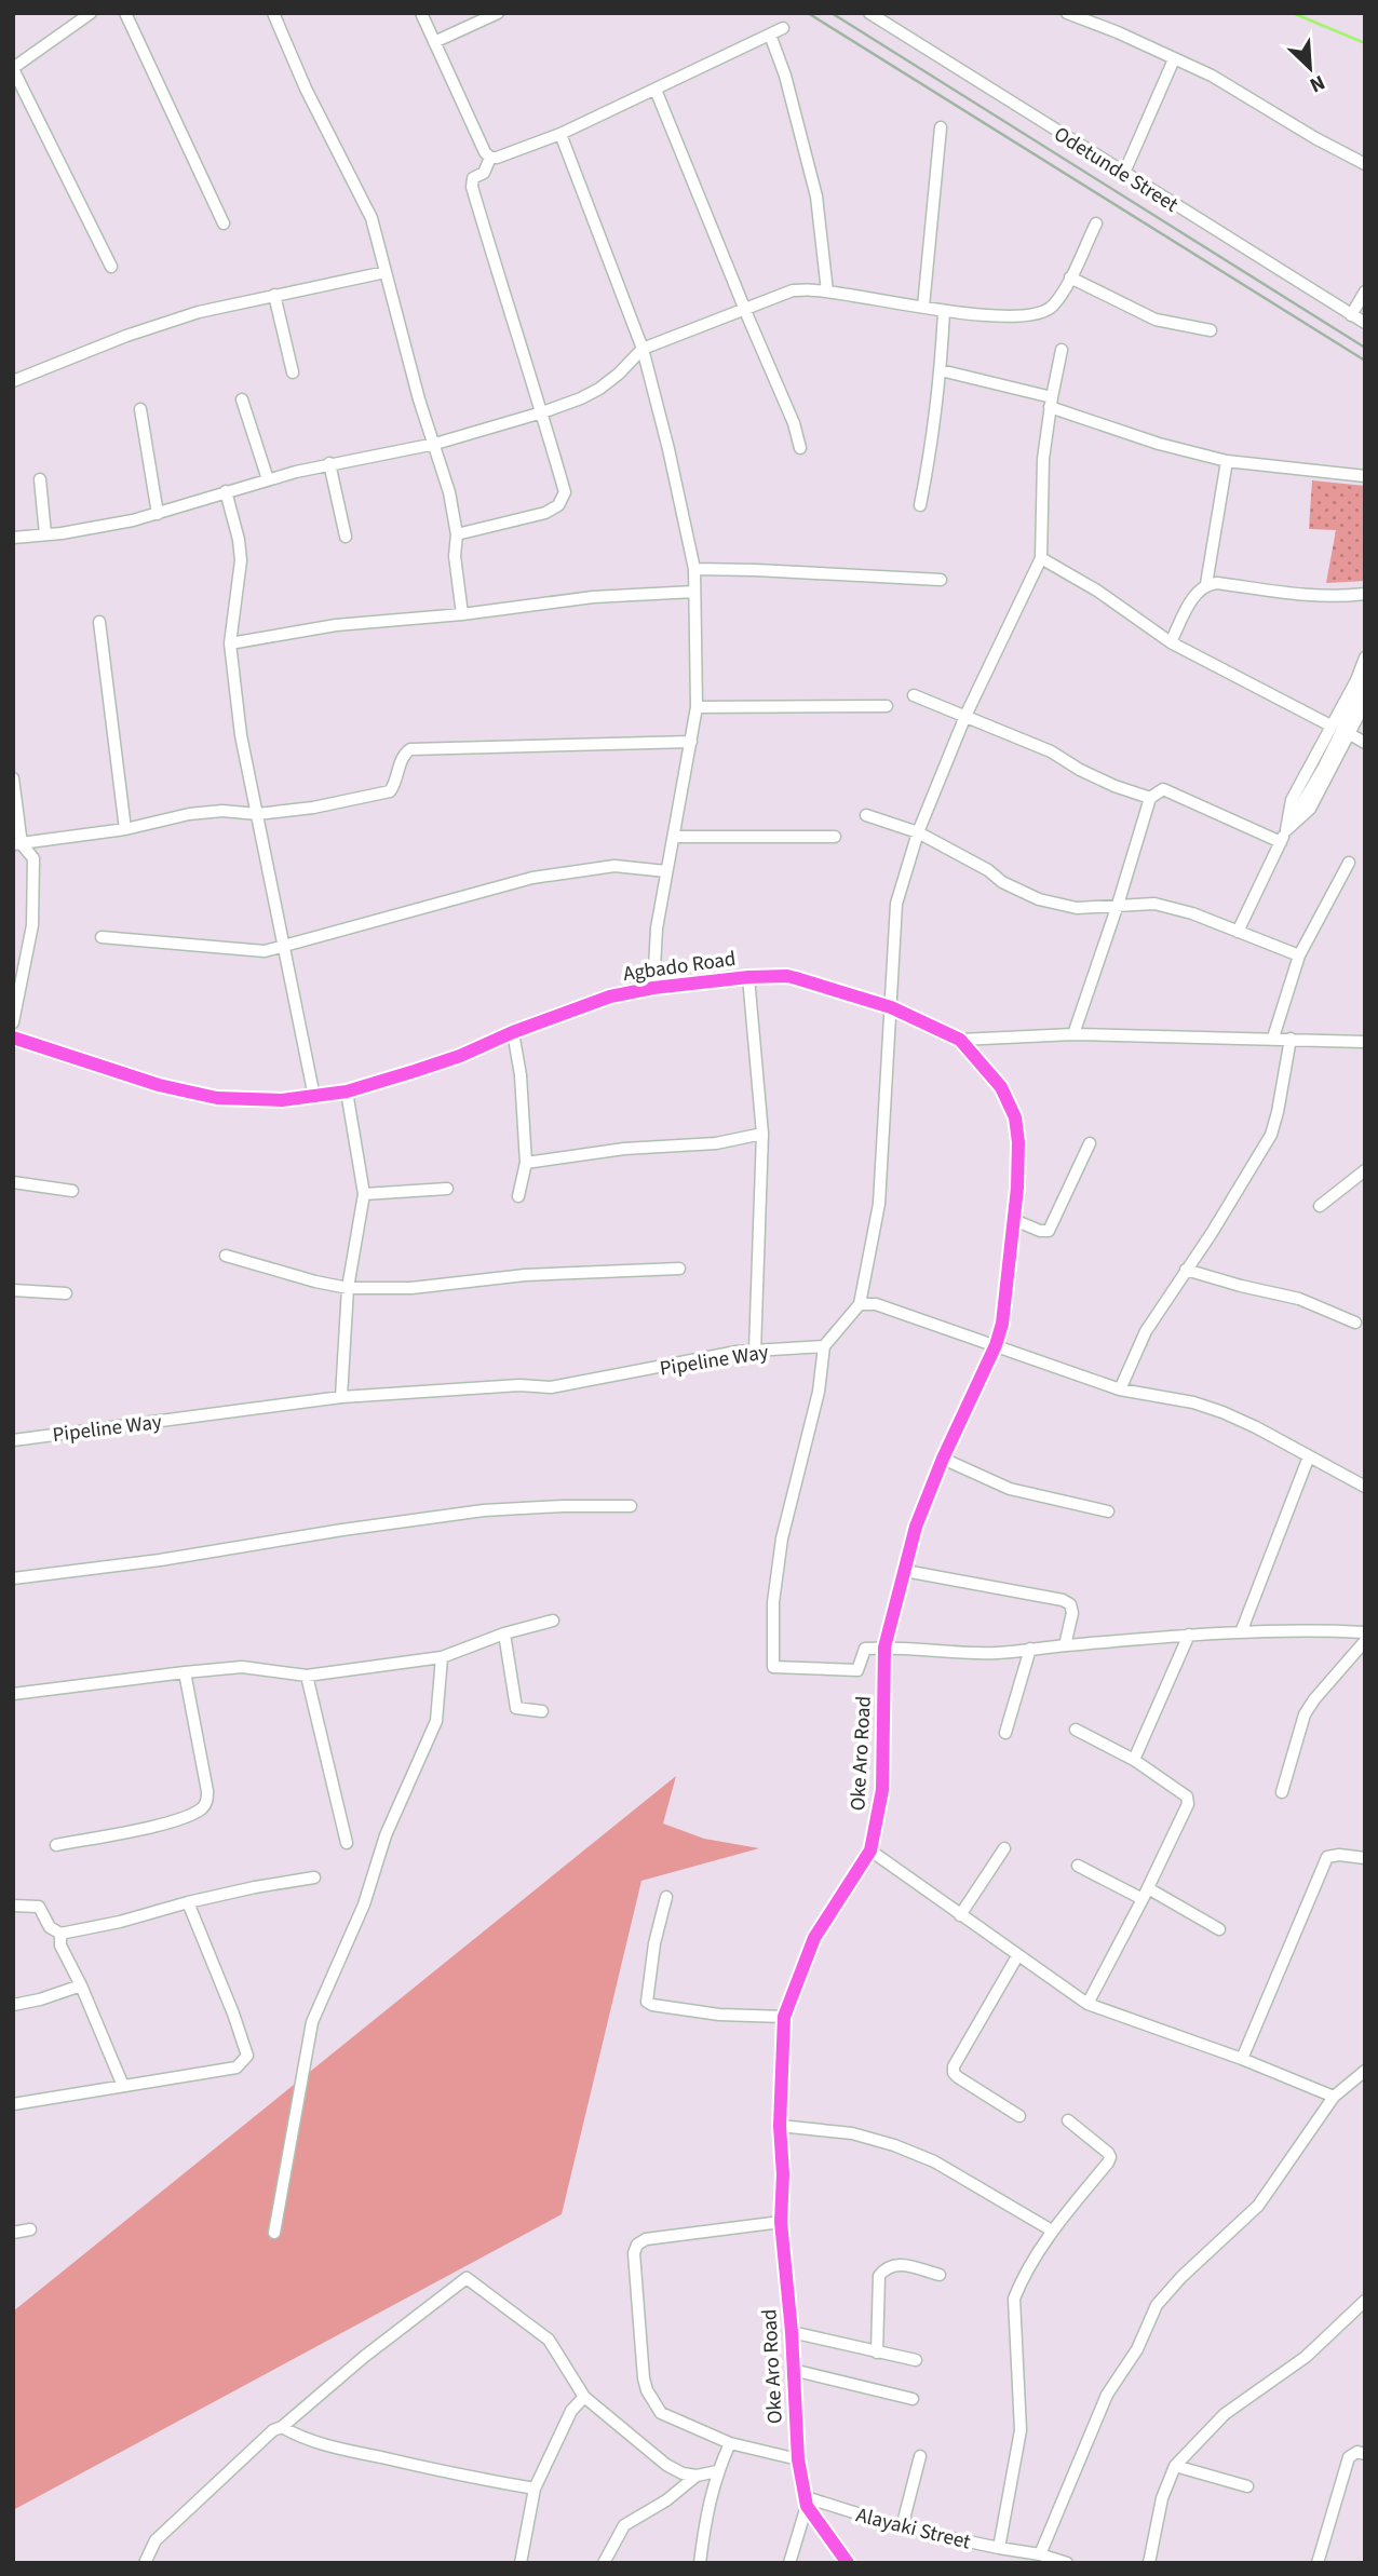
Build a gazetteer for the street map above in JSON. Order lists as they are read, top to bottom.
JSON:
{
  "streets": {
    "main road": ["Agbado Road", "Oke Aro Road"],
    "street": ["Odetunde Street", "Pipeline Way", "Alayaki Street"]
  },
  "crossings": [
    ["Agbado Road", "Oke Aro Road"],
    ["Oke Aro Road", "Alayaki Street"]
  ],
  "north": "bottom right"
}
